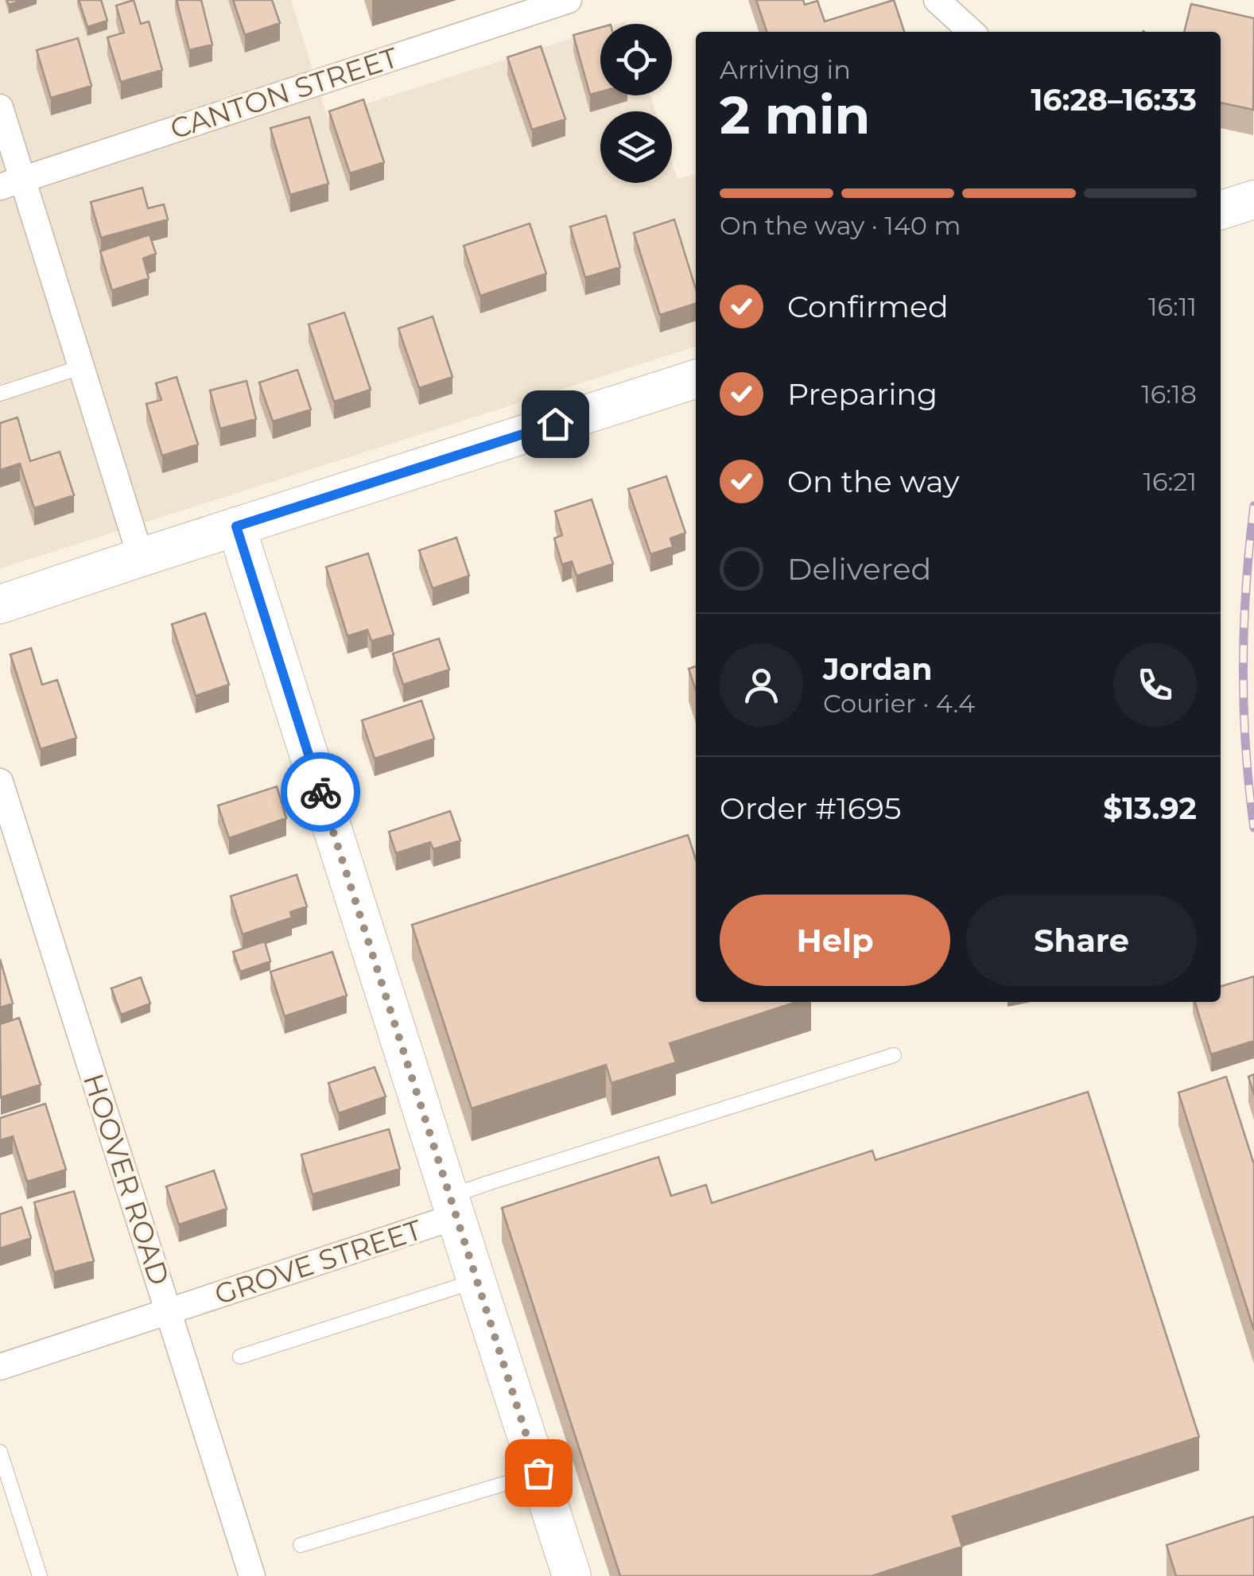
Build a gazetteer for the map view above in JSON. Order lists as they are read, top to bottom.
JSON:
{
  "streets": {
    "street": ["CANTON STREET", "HOOVER ROAD", "GROVE STREET"]
  },
  "crossings": [
    ["HOOVER ROAD", "GROVE STREET"]
  ],
  "page": {
    "heading": ["2 min", "Arriving in", "16:28–16:33"],
    "panel": [
      "Jordan",
      "Courier · 4.4",
      "Order #1695",
      "$13.92"
    ],
    "bar": "On the way · 140 m",
    "list": [
      ["Confirmed", "16:11"],
      ["Preparing", "16:18"],
      ["On the way", "16:21"],
      "Delivered"
    ],
    "buttons": ["Help", "Share"]
  }
}
